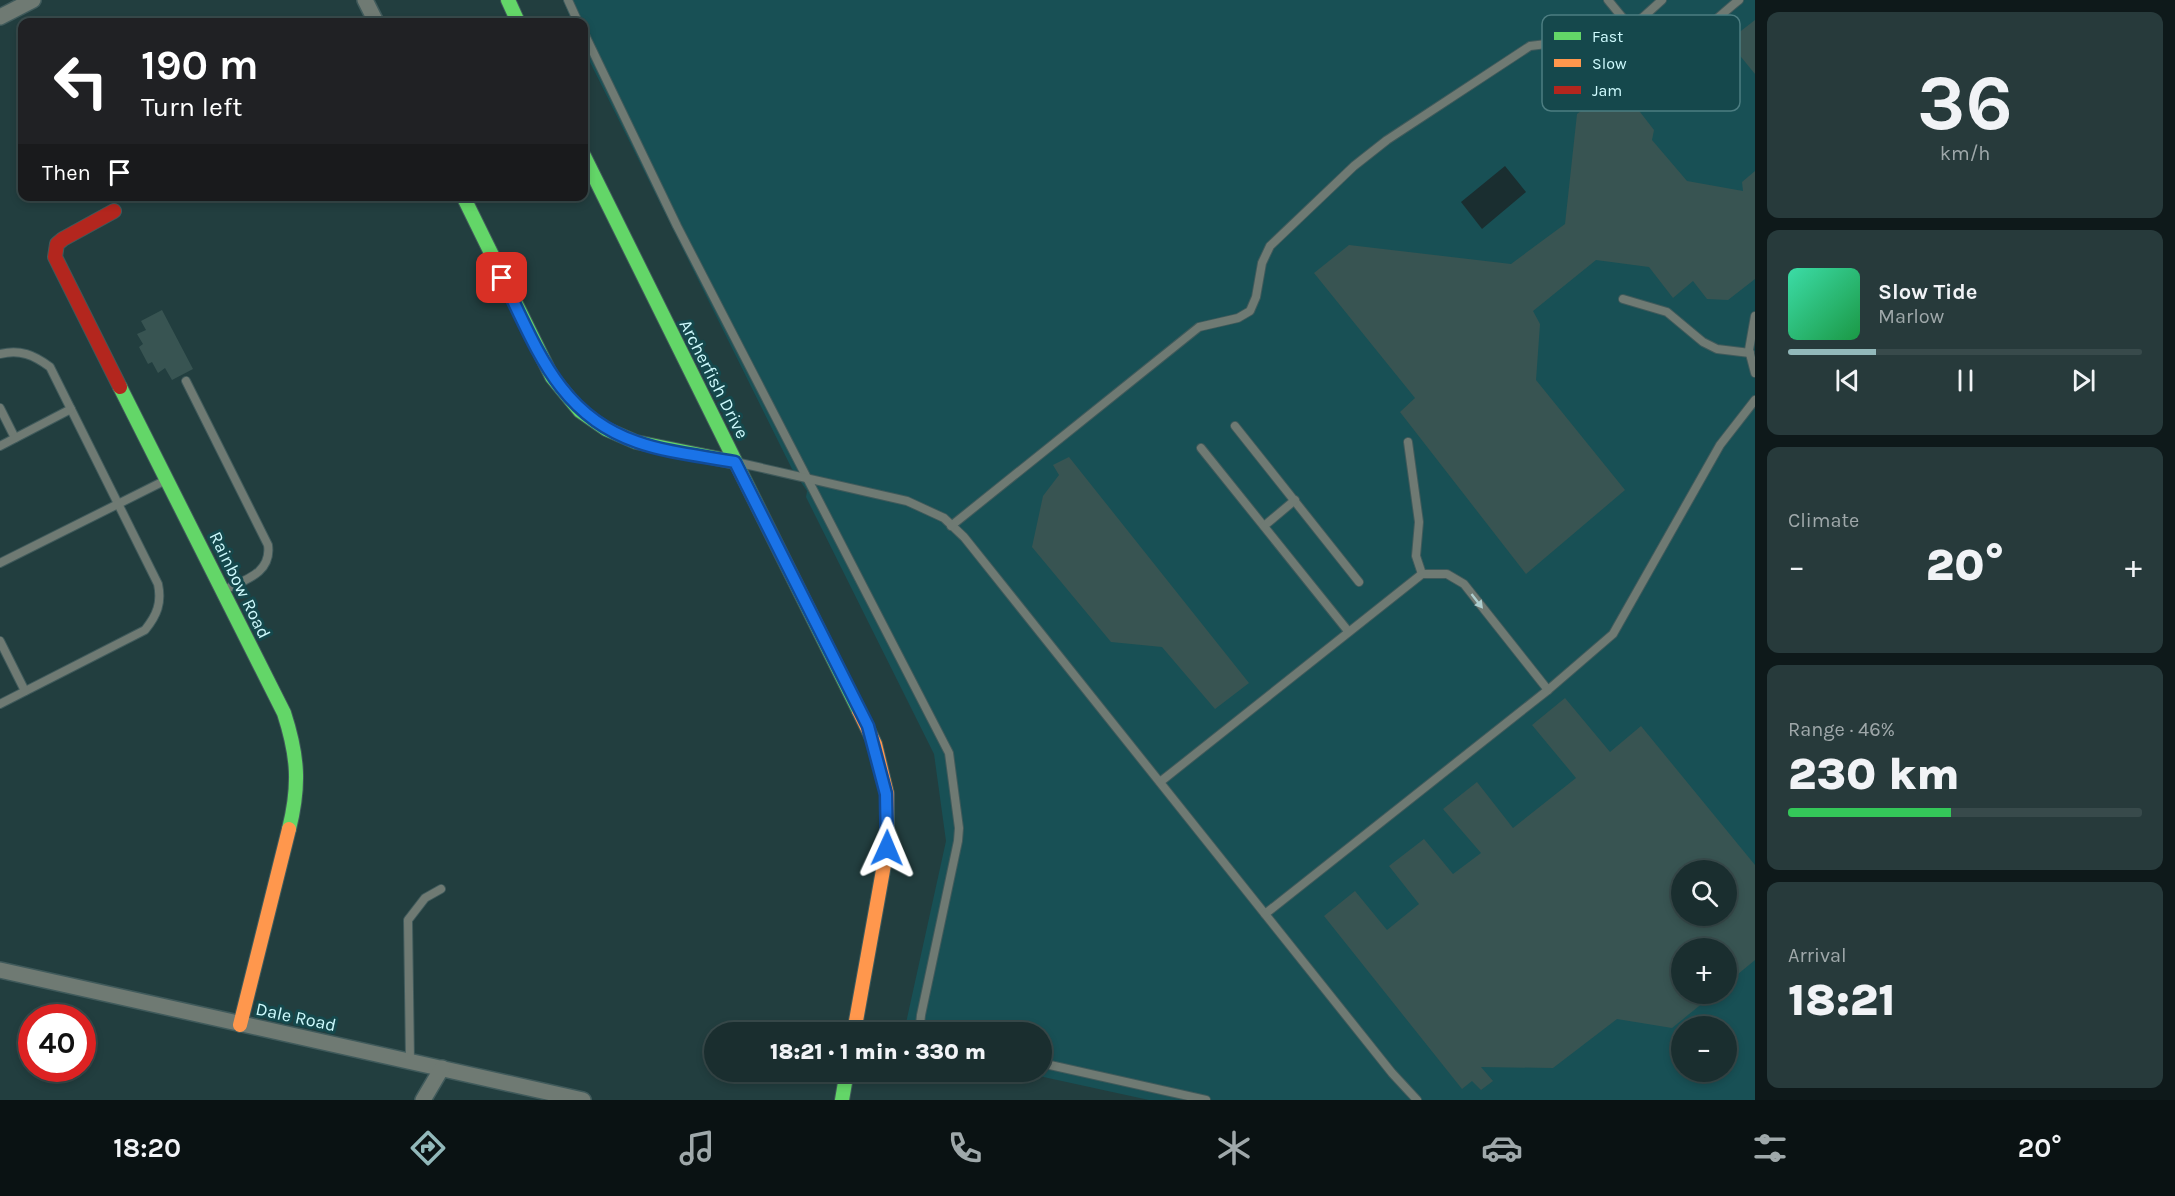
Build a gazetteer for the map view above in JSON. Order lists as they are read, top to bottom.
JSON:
{
  "streets": {
    "street": ["Archerfish Drive", "Rainbow Road", "Dale Road"]
  },
  "crossings": [
    ["Rainbow Road", "Dale Road"]
  ],
  "legend": ["Fast", "Slow", "Jam"],
  "page": {
    "tile": [
      ["36", "km/h"],
      "Climate",
      ["Range · 46%", "230 km"],
      ["Arrival", "18:21"]
    ],
    "turn": ["190 m", "Turn left"],
    "then": "Then",
    "song": ["Slow Tide", "Marlow"],
    "heat": ["−", "20°", "+"],
    "map_buttons": ["+", "−"],
    "limit": "40",
    "trip": "18:21 · 1 min · 330 m",
    "tabs": ["18:20", "20°"]
  }
}
